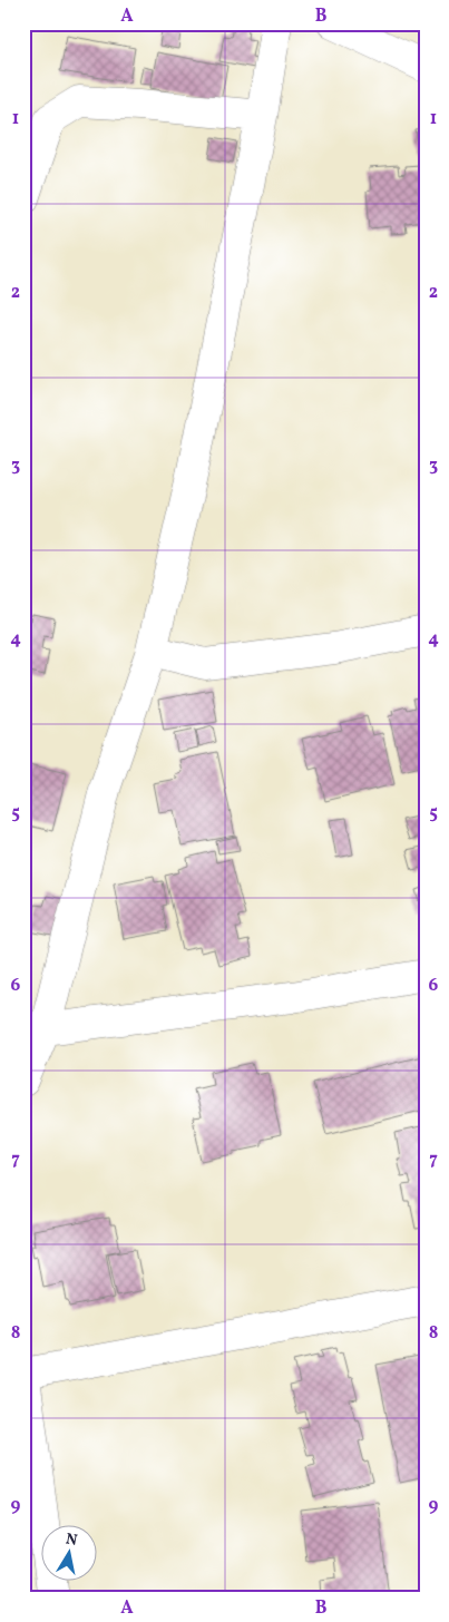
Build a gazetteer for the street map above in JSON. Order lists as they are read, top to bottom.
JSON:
{
  "north": "top",
  "grid": {
    "columns": ["A", "B"],
    "rows": [
      "1",
      "2",
      "3",
      "4",
      "5",
      "6",
      "7",
      "8",
      "9"
    ]
  }
}
